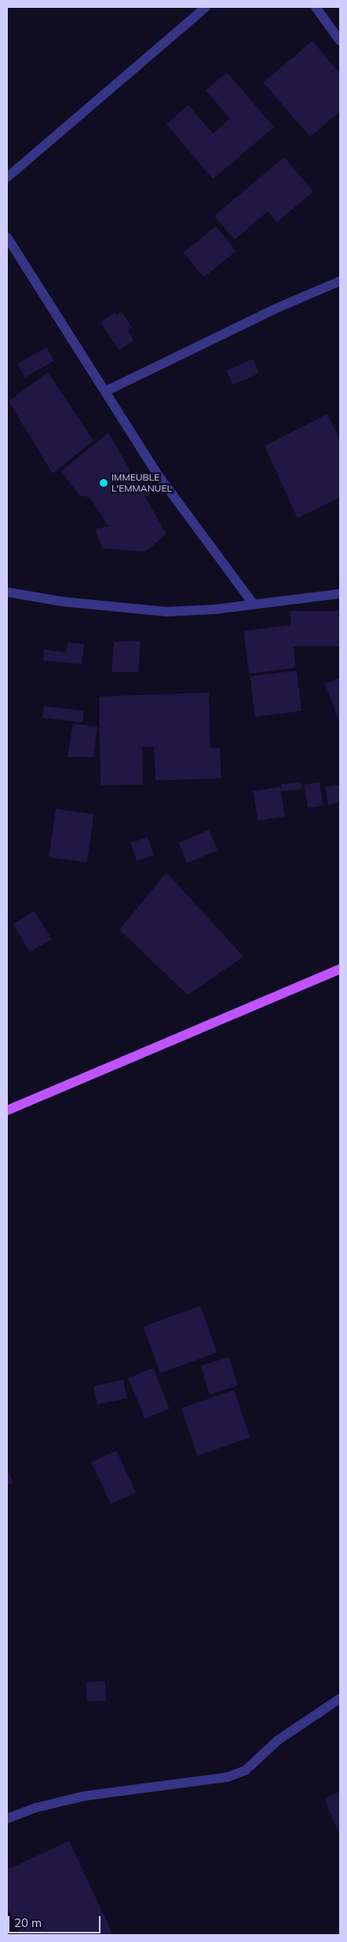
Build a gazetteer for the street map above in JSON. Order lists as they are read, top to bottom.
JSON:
{
  "places": ["IMMEUBLE L'EMMANUEL"],
  "scale_bar": "20 m"
}
